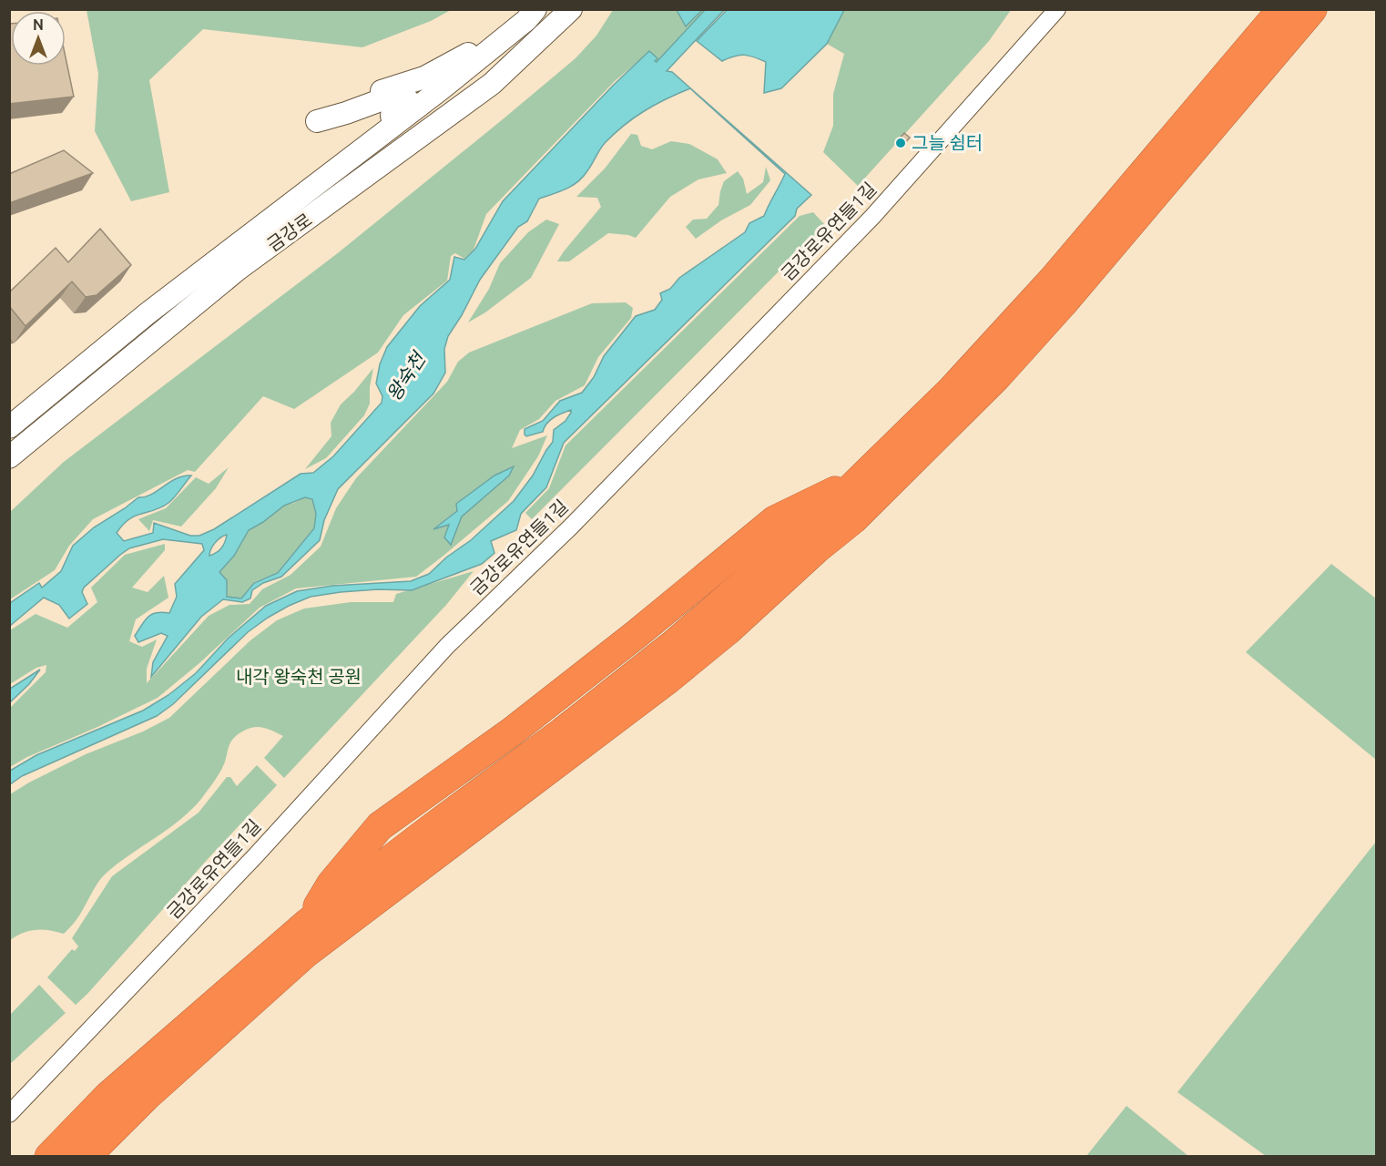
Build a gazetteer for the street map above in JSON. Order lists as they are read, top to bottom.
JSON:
{
  "streets": {
    "main road": ["금강로"],
    "street": ["금강로유연들1길"]
  },
  "water": ["왕숙천"],
  "parks": ["내각 왕숙천 공원"],
  "places": ["그늘 쉼터"],
  "north": "top"
}
